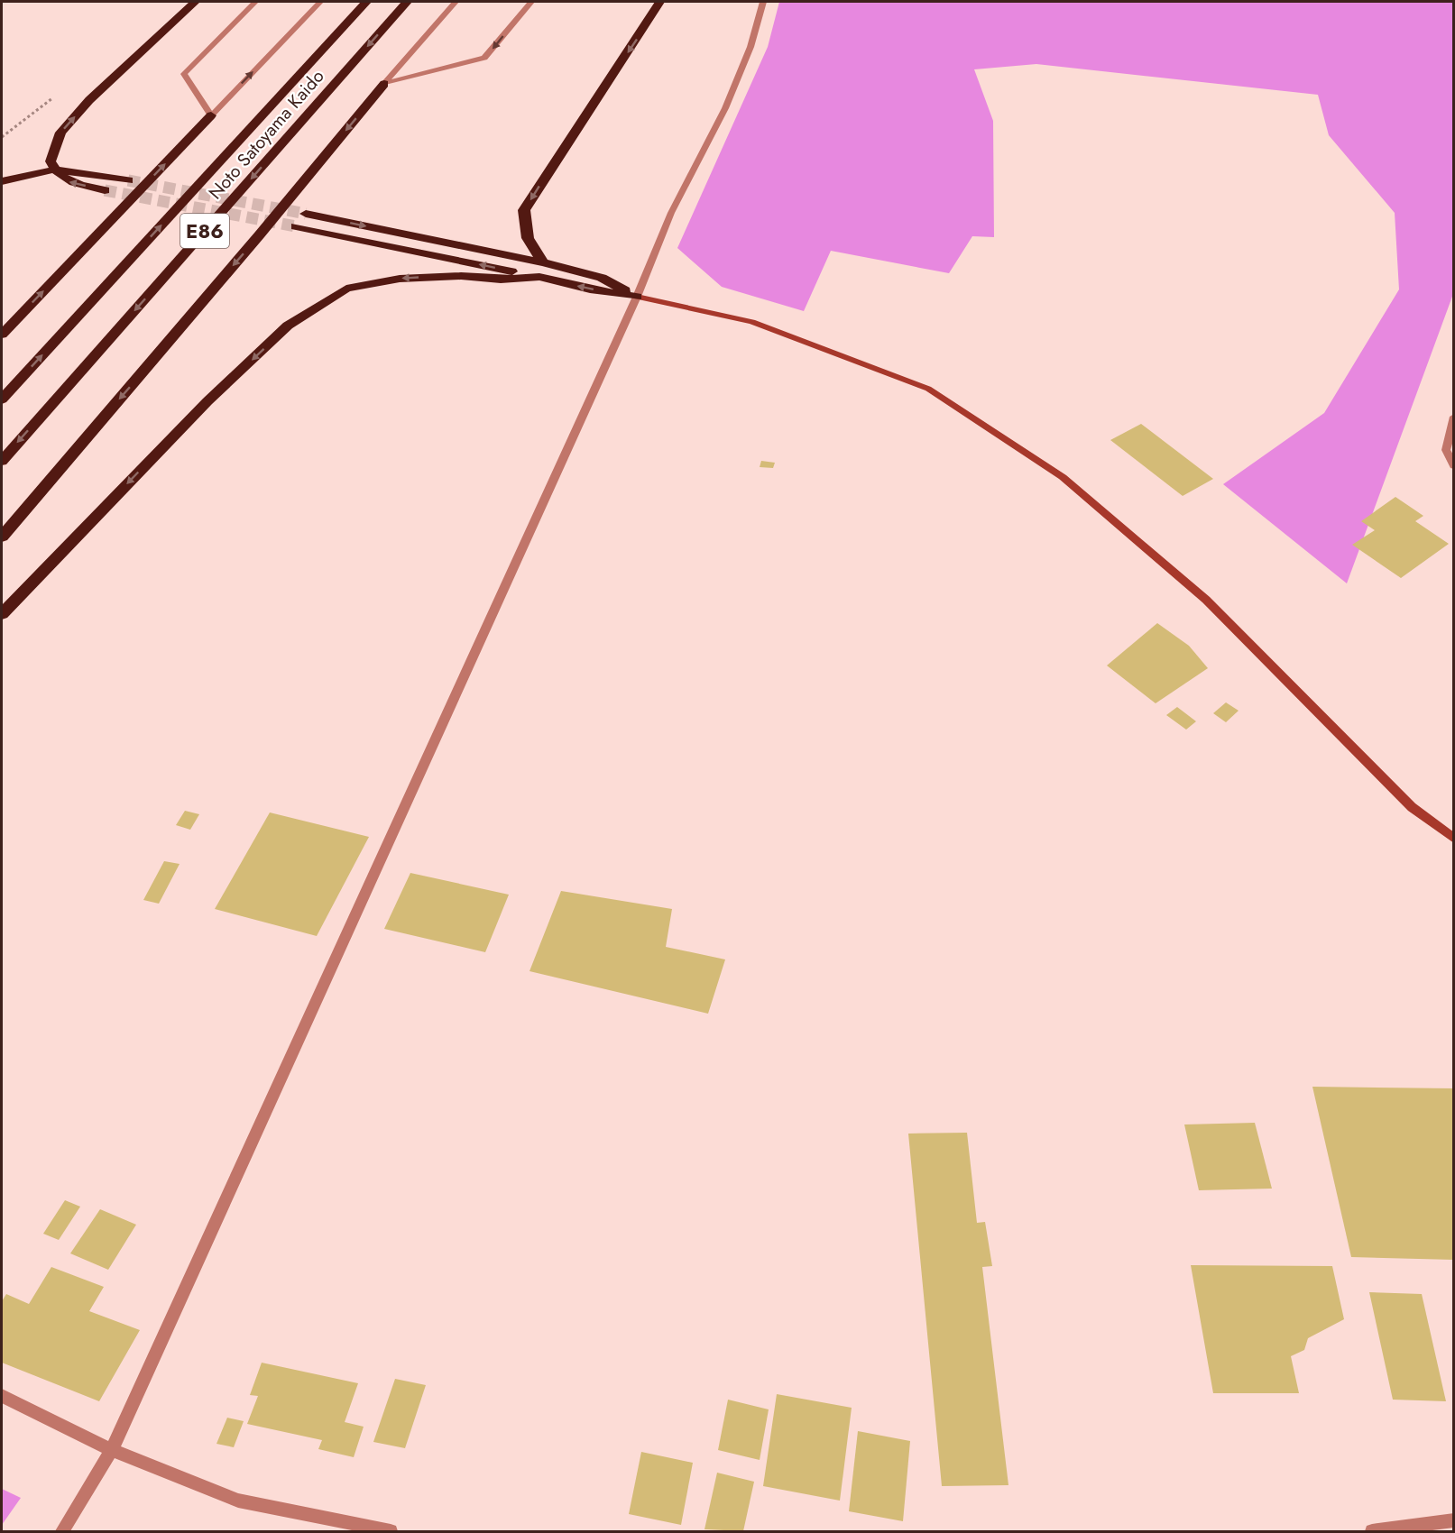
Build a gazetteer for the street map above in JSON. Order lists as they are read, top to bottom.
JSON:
{
  "streets": {
    "highway": ["Noto Satoyama Kaido", "E86"]
  }
}
